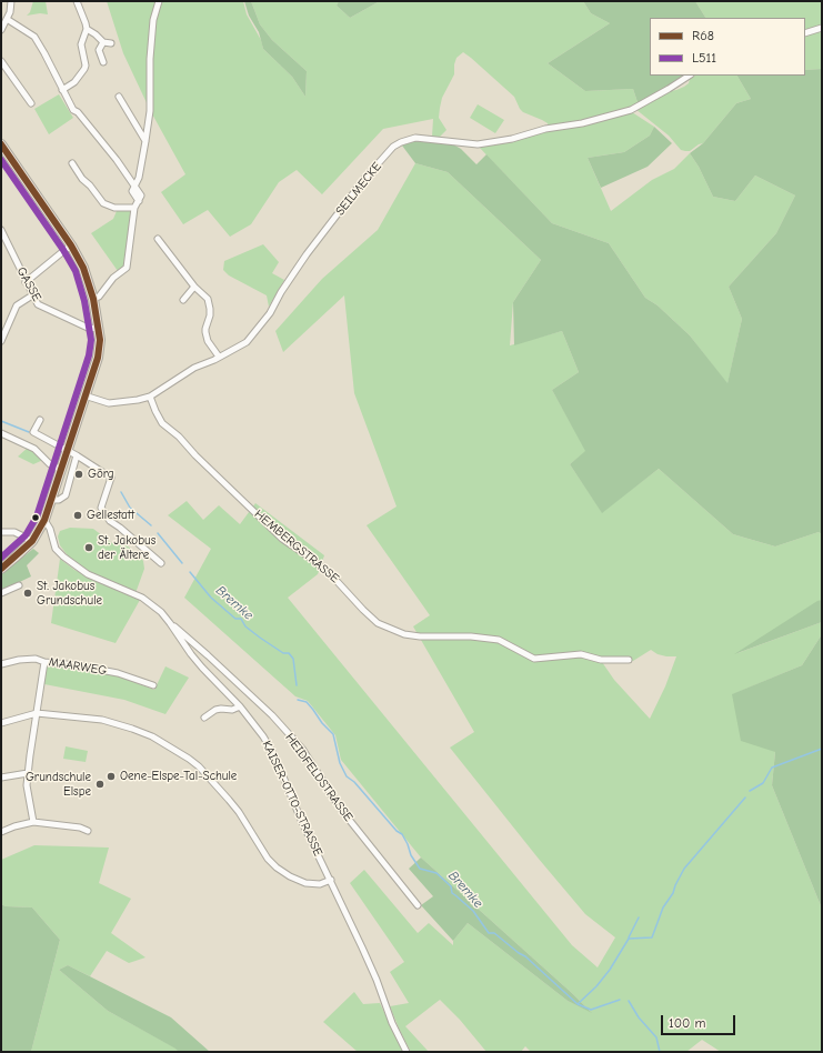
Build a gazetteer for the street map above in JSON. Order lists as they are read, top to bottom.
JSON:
{
  "streets": {
    "street": [
      "SEILMECKE",
      "GASSE",
      "HEMBERGSTRASSE",
      "MAARWEG",
      "HEIDFELDSTRASSE",
      "KAISER-OTTO-STRASSE"
    ]
  },
  "crossings": [
    ["SEILMECKE", "HEMBERGSTRASSE"],
    ["HEIDFELDSTRASSE", "KAISER-OTTO-STRASSE"]
  ],
  "water": ["Bremke"],
  "places": [
    "Görg",
    "Gellestatt",
    "St. Jakobus der Ältere",
    "St. Jakobus Grundschule",
    "Oene-Elspe-Tal-Schule",
    "Grundschule Elspe"
  ],
  "lines": ["transit line R68", "transit line L511"],
  "legend": ["R68", "L511"],
  "scale_bar": "100 m"
}
